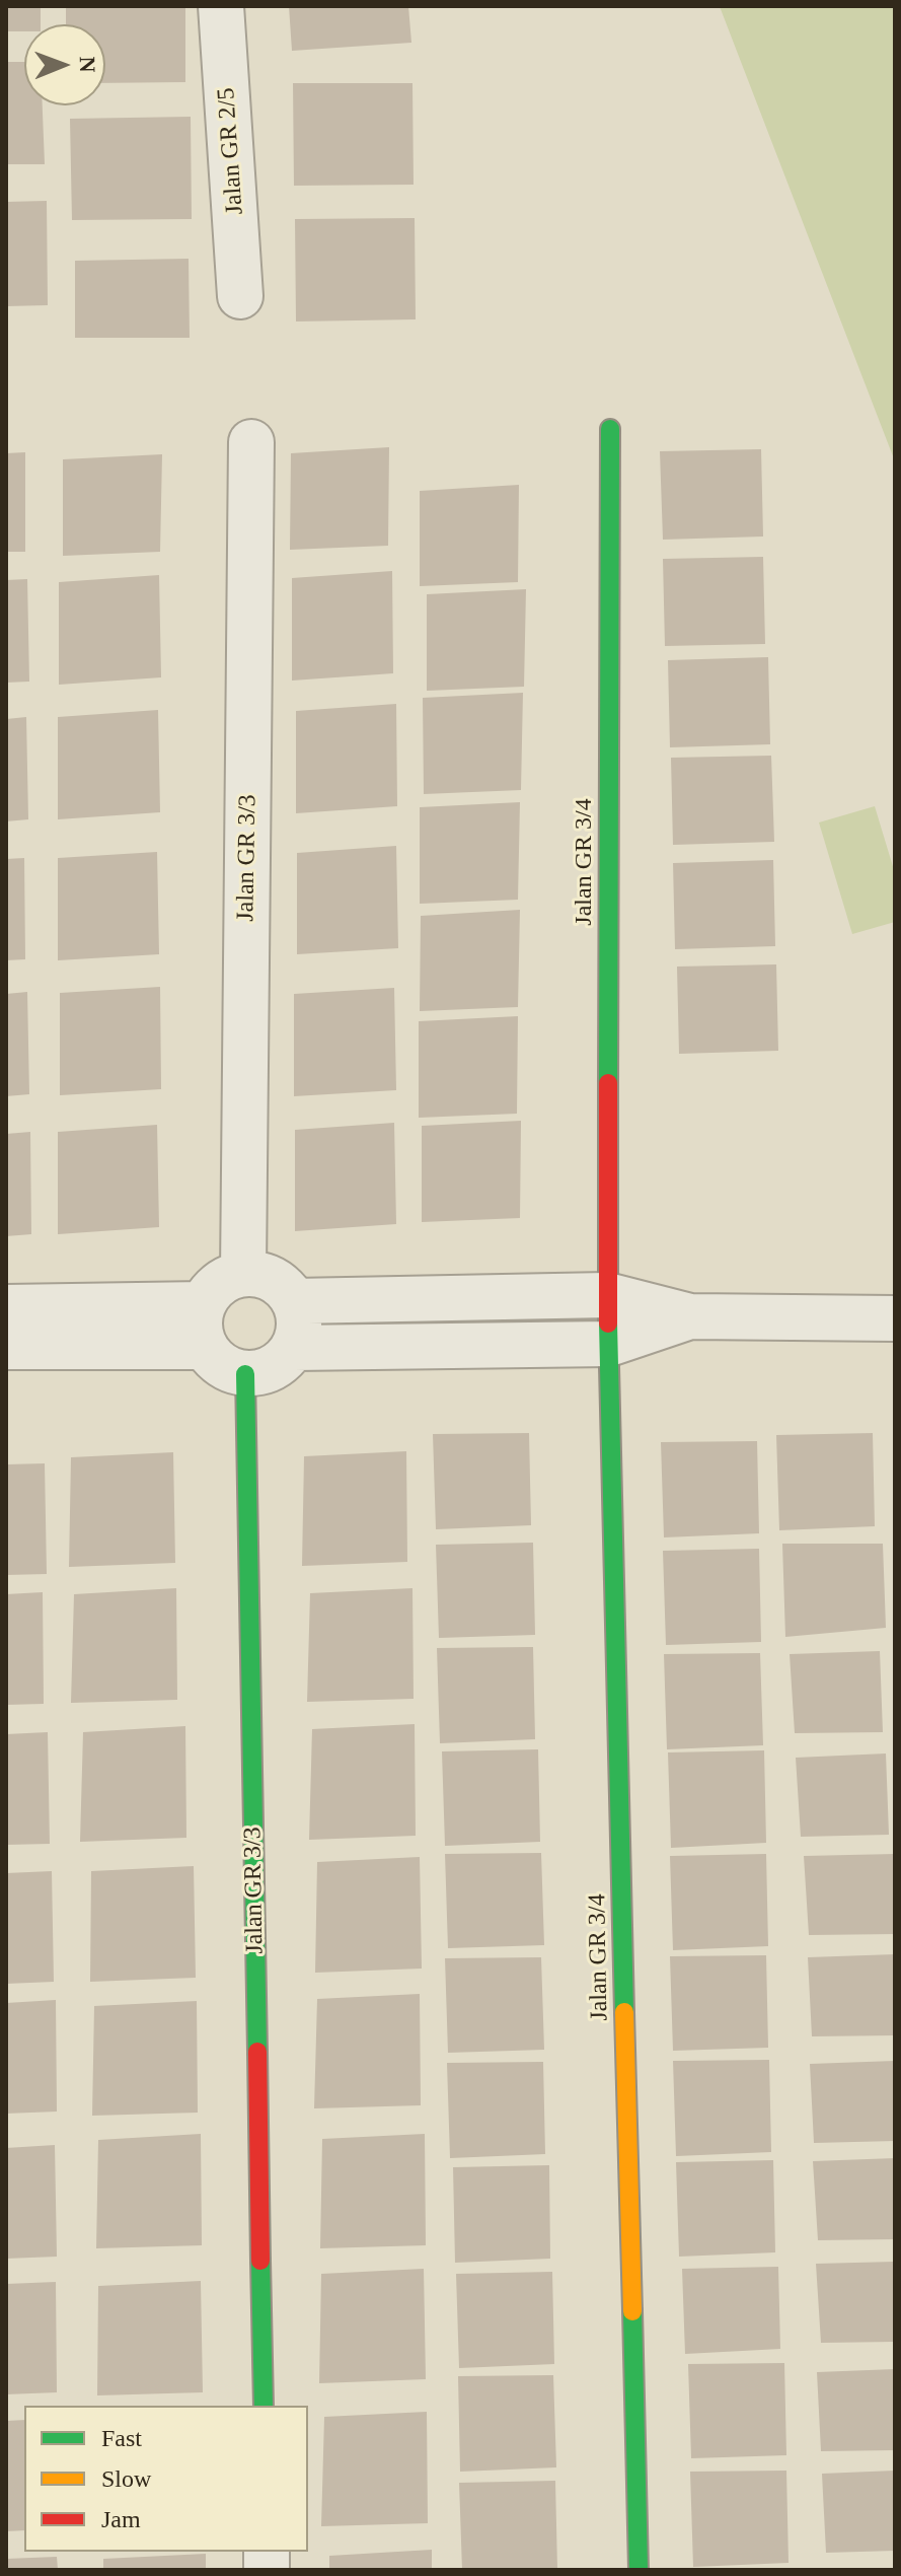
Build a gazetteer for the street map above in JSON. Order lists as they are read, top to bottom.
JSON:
{
  "streets": {
    "street": ["Jalan GR 2/5", "Jalan GR 3/3", "Jalan GR 3/4"]
  },
  "legend": ["Fast", "Slow", "Jam"],
  "north": "right"
}
